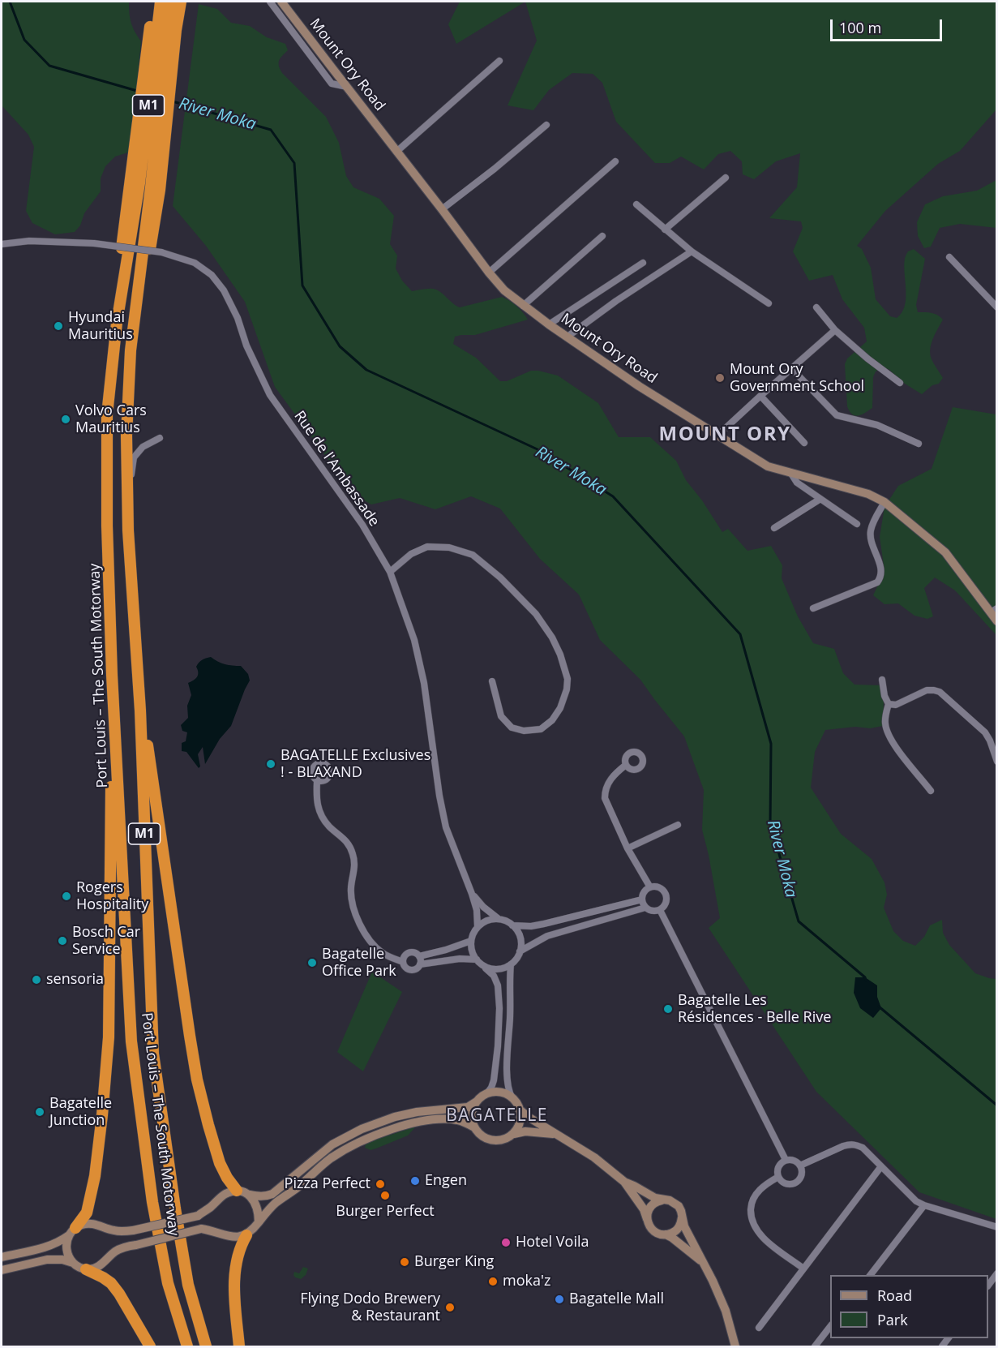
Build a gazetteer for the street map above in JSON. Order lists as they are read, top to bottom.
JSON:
{
  "streets": {
    "highway": ["M1", "Port Louis – The South Motorway"],
    "main road": ["Mount Ory Road"],
    "street": ["Rue de l'Ambassade"]
  },
  "districts": ["MOUNT ORY", "BAGATELLE"],
  "water": ["River Moka"],
  "places": [
    "Hyundai Mauritius",
    "Mount Ory Government School",
    "Volvo Cars Mauritius",
    "BAGATELLE Exclusives ! - BLAXAND",
    "Rogers Hospitality",
    "Bosch Car Service",
    "Bagatelle Office Park",
    "sensoria",
    "Bagatelle Les Résidences - Belle Rive",
    "Bagatelle Junction",
    "Engen",
    "Pizza Perfect",
    "Burger Perfect",
    "Hotel Voila",
    "Burger King",
    "moka'z",
    "Bagatelle Mall",
    "Flying Dodo Brewery & Restaurant"
  ],
  "legend": ["Road", "Park"],
  "scale_bar": "100 m"
}
